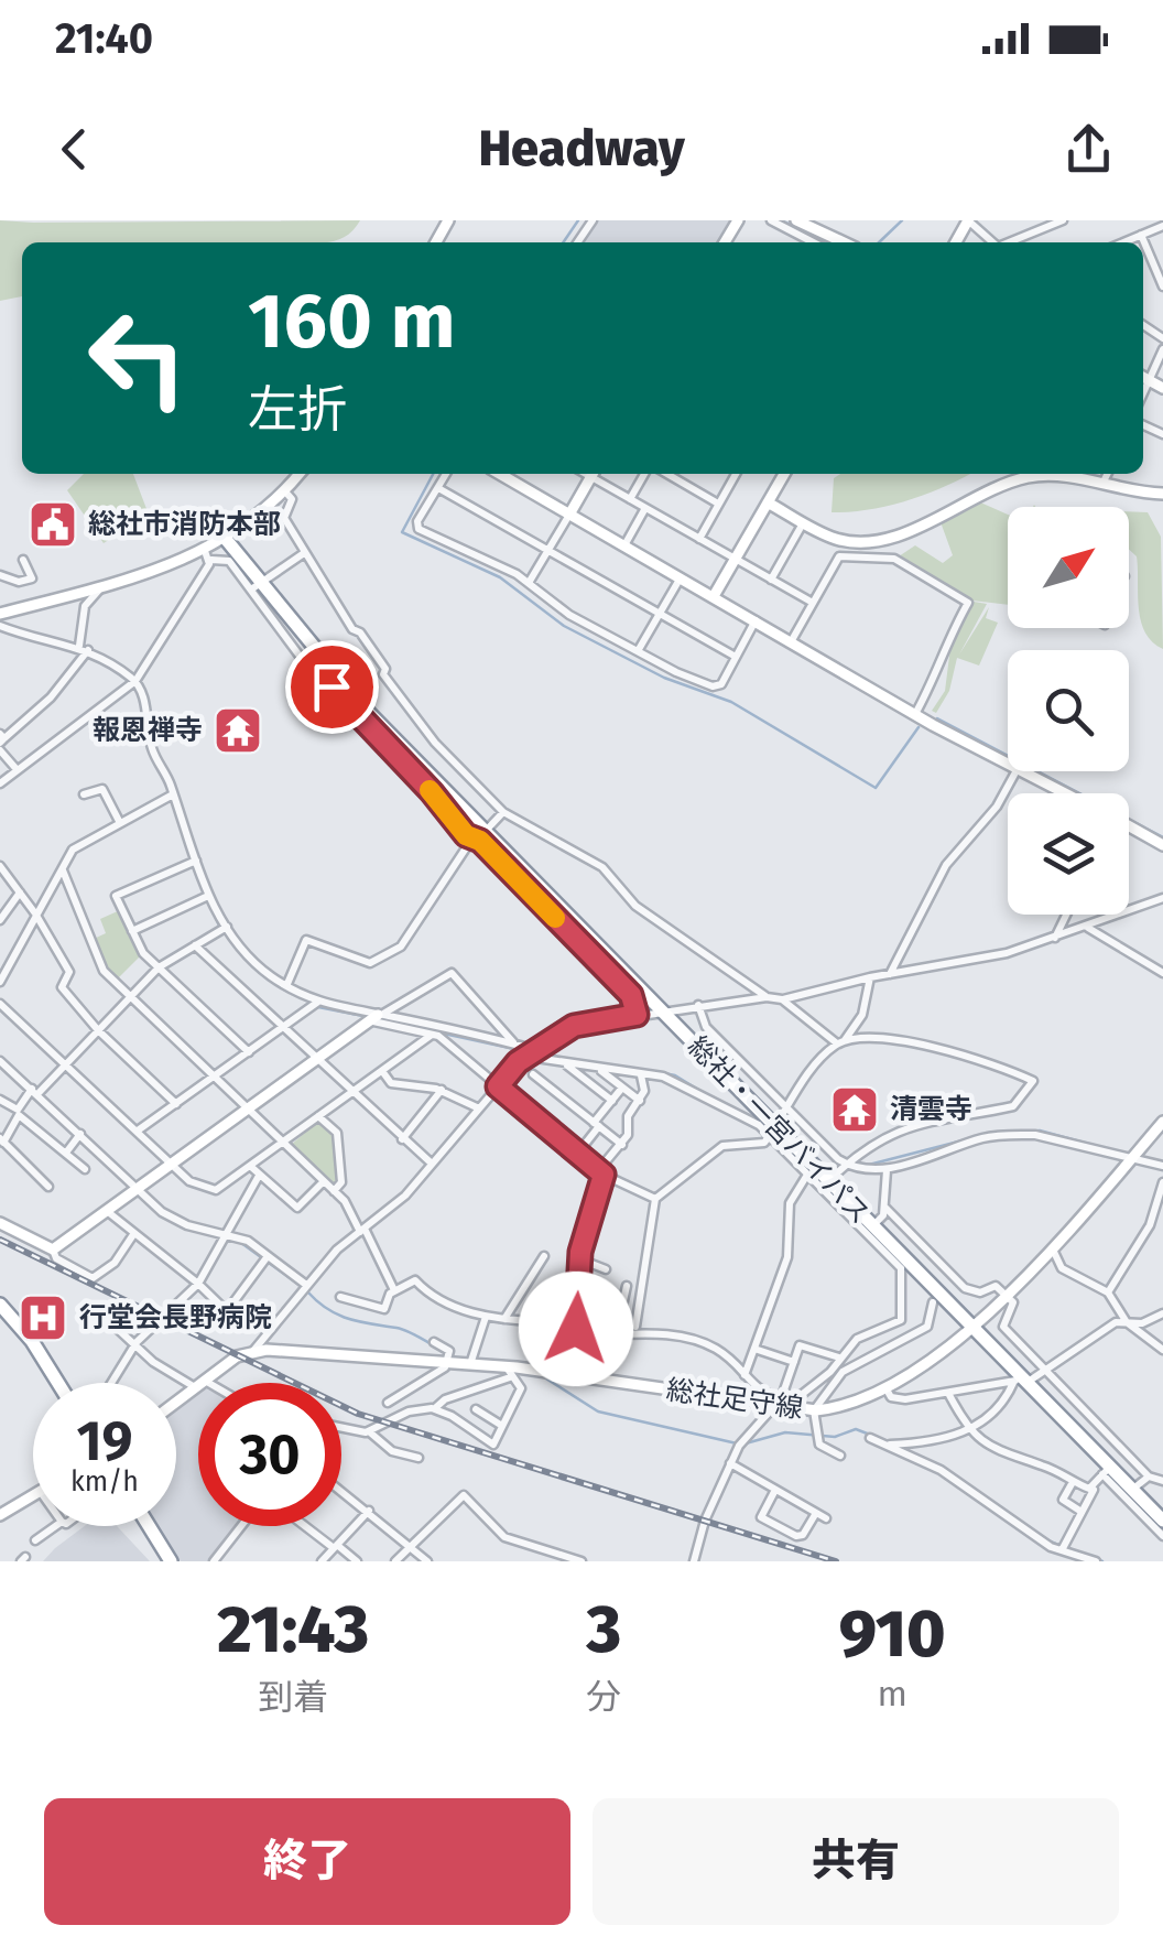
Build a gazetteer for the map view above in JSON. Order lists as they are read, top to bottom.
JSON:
{
  "streets": {
    "highway": ["総社・一宮バイパス"],
    "street": ["総社足守線"]
  },
  "crossings": [
    ["総社・一宮バイパス", "総社足守線"]
  ],
  "places": {
    "public building": ["総社市消防本部"],
    "temple": ["報恩禅寺", "清雲寺"],
    "hospital": ["行堂会長野病院"]
  },
  "north": "top right",
  "page": {
    "status": "21:40",
    "header": "Headway",
    "turn": ["160 m", "左折"],
    "speed": "19 km/h",
    "limit": "30",
    "eta": [
      "21:43",
      "到着",
      "3",
      "分",
      "910",
      "m"
    ],
    "buttons": ["終了", "共有"]
  }
}
